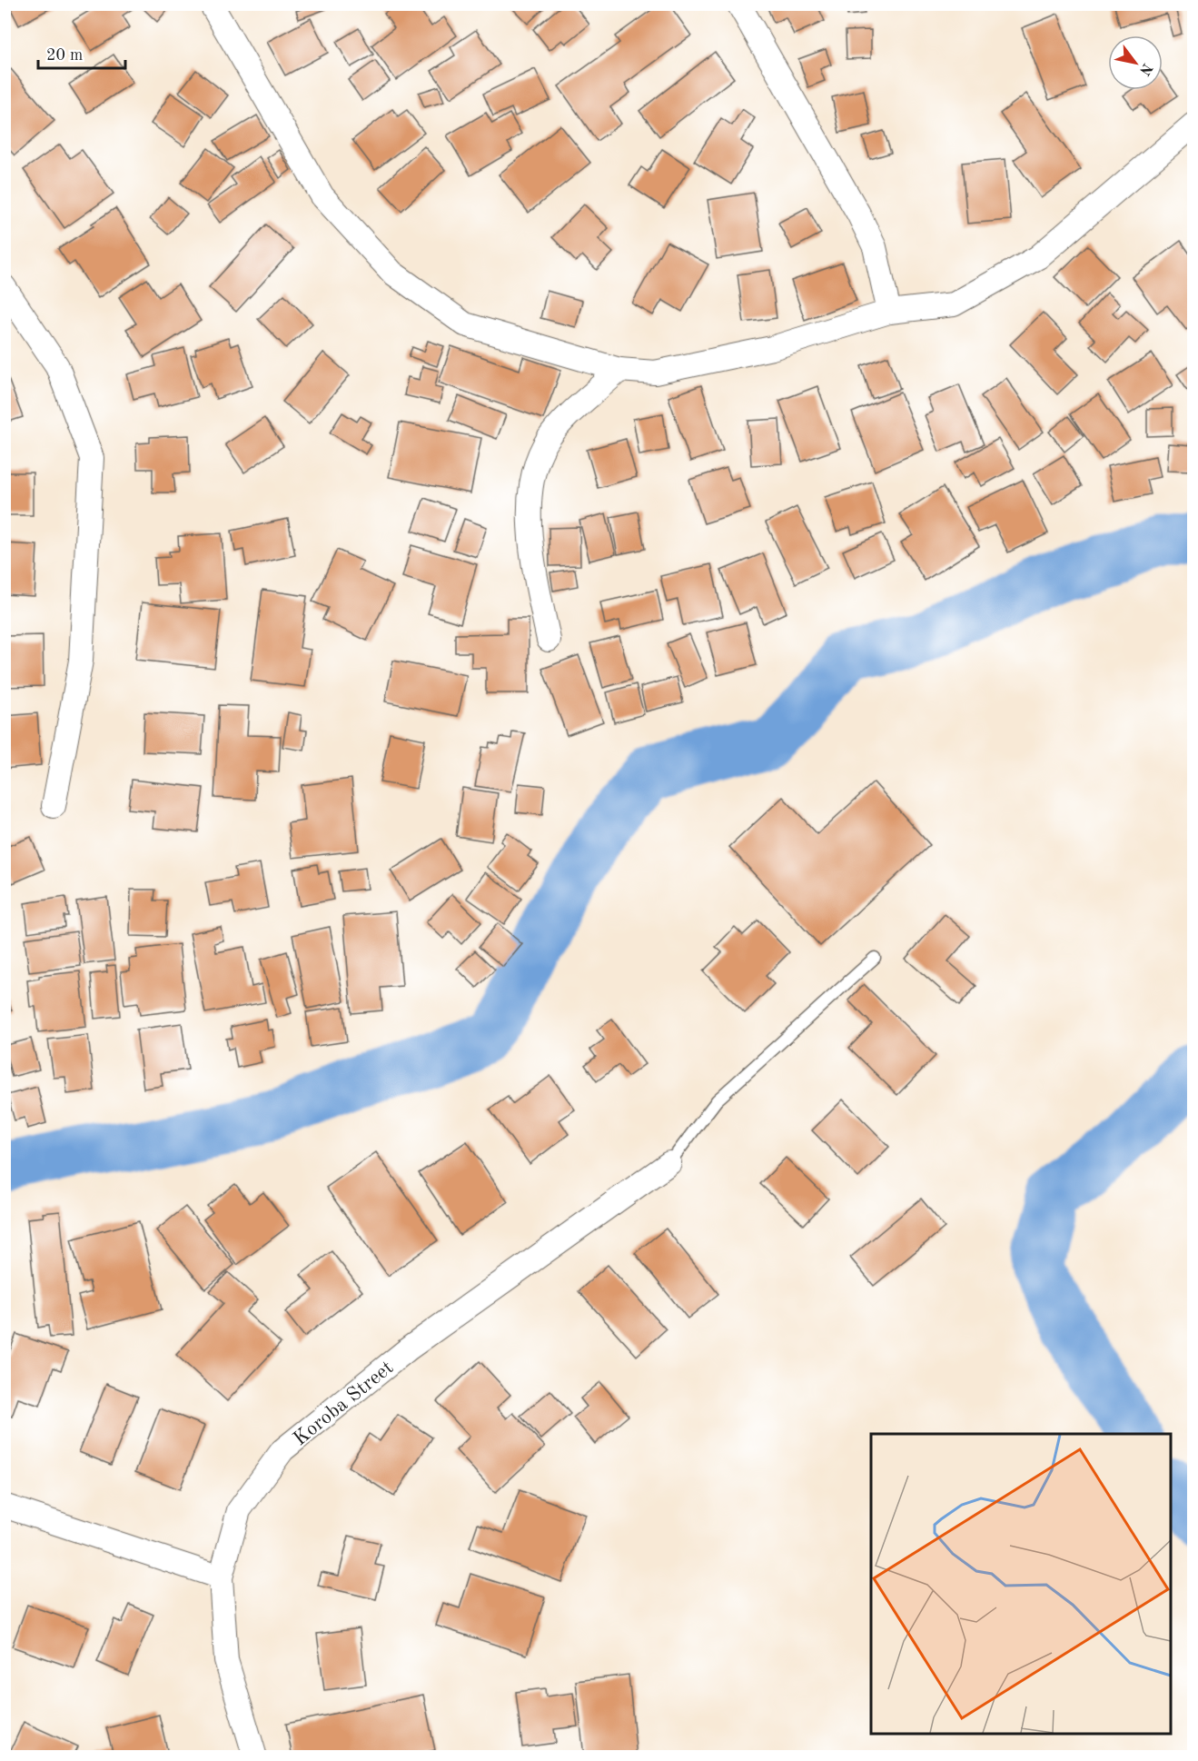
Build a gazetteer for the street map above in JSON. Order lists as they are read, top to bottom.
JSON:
{
  "streets": {
    "street": ["Koroba Street"]
  },
  "scale_bar": "20 m",
  "north": "bottom right"
}
